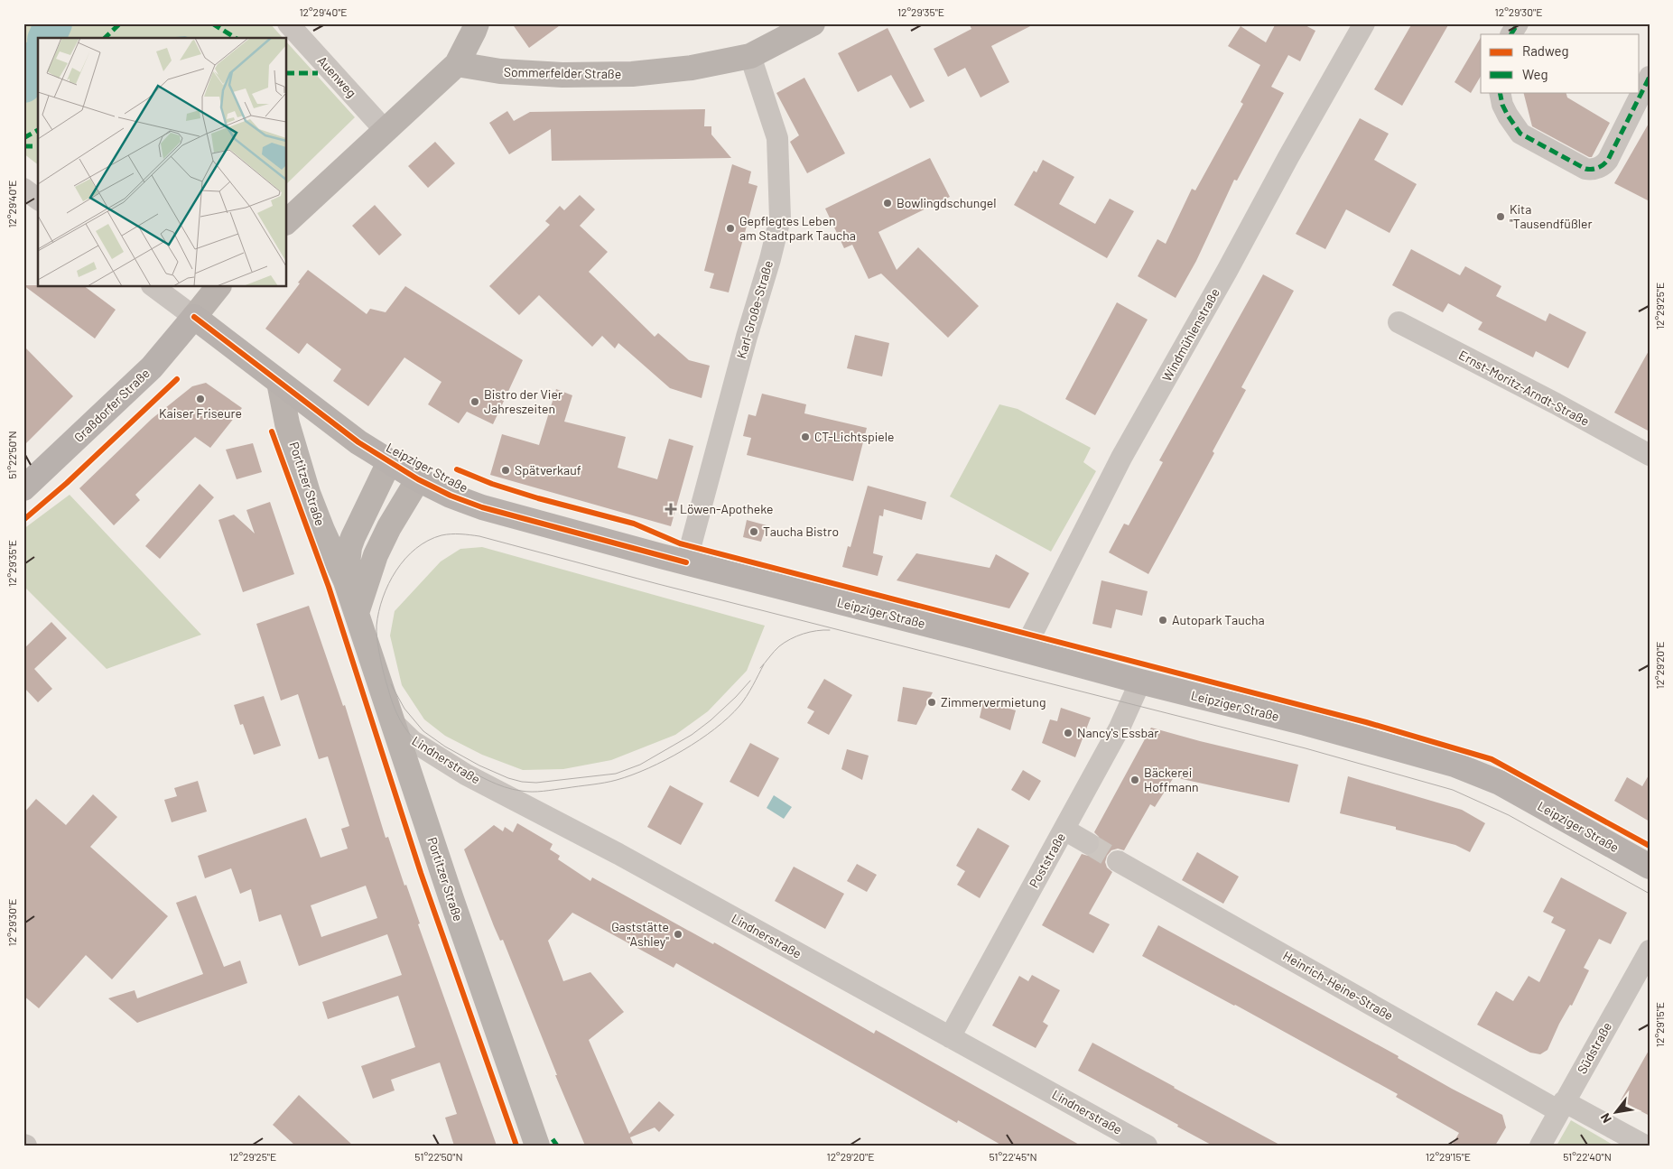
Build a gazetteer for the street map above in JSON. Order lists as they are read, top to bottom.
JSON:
{
  "streets": {
    "main road": [
      "Sommerfelder Straße",
      "Graßdorfer Straße",
      "Leipziger Straße",
      "Portitzer Straße"
    ],
    "street": [
      "Auenweg",
      "Karl-Große-Straße",
      "Windmühlenstraße",
      "Ernst-Moritz-Arndt-Straße",
      "Lindnerstraße",
      "Poststraße",
      "Heinrich-Heine-Straße",
      "Südstraße"
    ]
  },
  "crossings": [
    ["Sommerfelder Straße", "Karl-Große-Straße"],
    ["Karl-Große-Straße", "Leipziger Straße"],
    ["Windmühlenstraße", "Leipziger Straße"],
    ["Graßdorfer Straße", "Leipziger Straße"],
    ["Leipziger Straße", "Portitzer Straße"],
    ["Leipziger Straße", "Poststraße"],
    ["Portitzer Straße", "Lindnerstraße"],
    ["Lindnerstraße", "Poststraße"],
    ["Heinrich-Heine-Straße", "Südstraße"]
  ],
  "places": {
    "other": [
      "Bowlingdschungel",
      "Kita \"Tausendfüßler",
      "Gepflegtes Leben am Stadtpark Taucha",
      "Kaiser Friseure",
      "Bistro der Vier Jahreszeiten",
      "CT-Lichtspiele",
      "Spätverkauf",
      "Taucha Bistro",
      "Autopark Taucha",
      "Zimmervermietung",
      "Nancy's Essbar",
      "Bäckerei Hoffmann",
      "Gaststätte \"Ashley\""
    ],
    "health": ["Löwen-Apotheke"]
  },
  "legend": ["Radweg", "Weg"],
  "north": "bottom left",
  "coordinates": [
    "12°29'40\"E",
    "12°29'35\"E",
    "12°29'30\"E",
    "12°29'25\"E",
    "51°22'50\"N",
    "12°29'20\"E",
    "12°29'15\"E",
    "51°22'45\"N",
    "51°22'40\"N"
  ]
}
